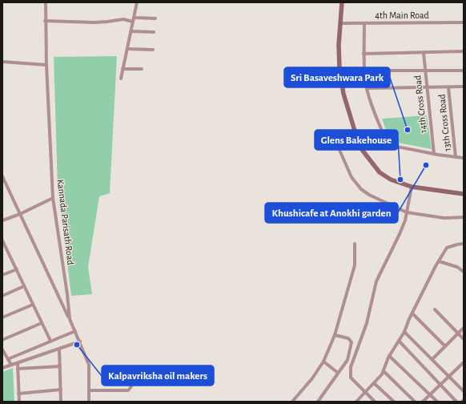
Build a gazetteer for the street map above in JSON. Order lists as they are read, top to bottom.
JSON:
{
  "streets": {
    "street": [
      "4th Main Road",
      "14th Cross Road",
      "13th Cross Road",
      "Kannada Parisath Road"
    ]
  },
  "places": [
    "Sri Basaveshwara Park",
    "Khushicafe at Anokhi garden",
    "Glens Bakehouse",
    "Kalpavriksha oil makers"
  ]
}
